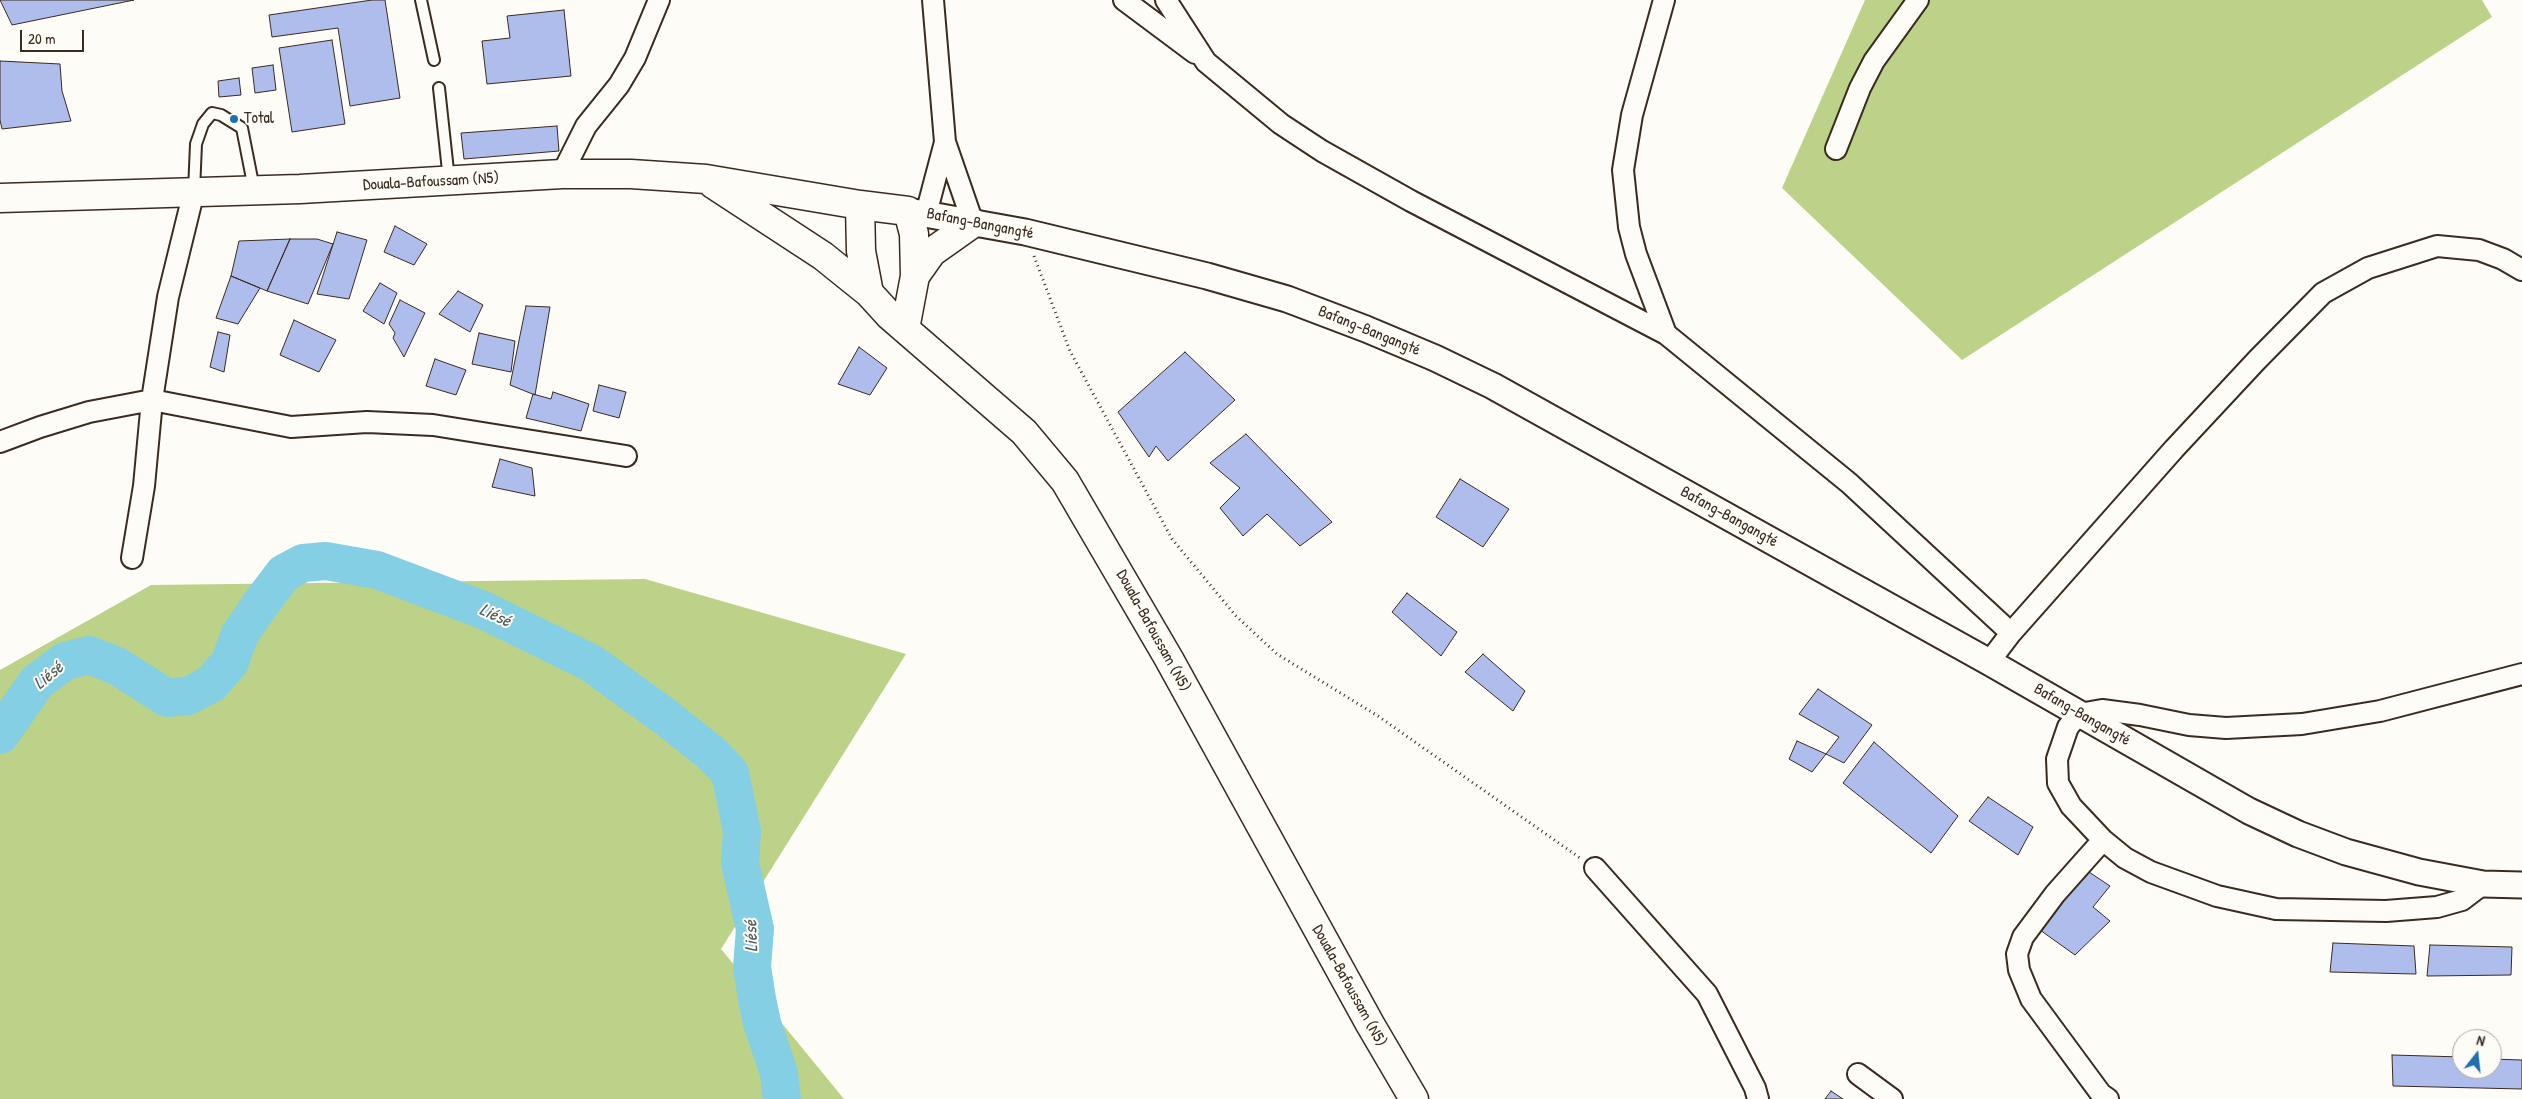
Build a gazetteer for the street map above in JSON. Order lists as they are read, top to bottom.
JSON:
{
  "streets": {
    "highway": ["Douala-Bafoussam (N5)"],
    "street": ["Bafang-Bangangté"]
  },
  "crossings": [
    ["Douala-Bafoussam (N5)", "Bafang-Bangangté"]
  ],
  "water": ["Liésé"],
  "places": ["Total"],
  "scale_bar": "20 m",
  "north": "top"
}
